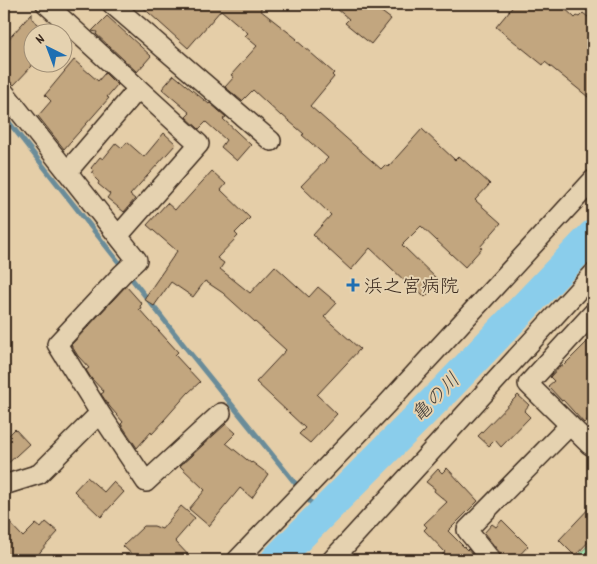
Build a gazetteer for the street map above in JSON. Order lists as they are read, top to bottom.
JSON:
{
  "water": ["亀の川"],
  "places": {
    "health": ["浜之宮病院"]
  },
  "north": "top left"
}
